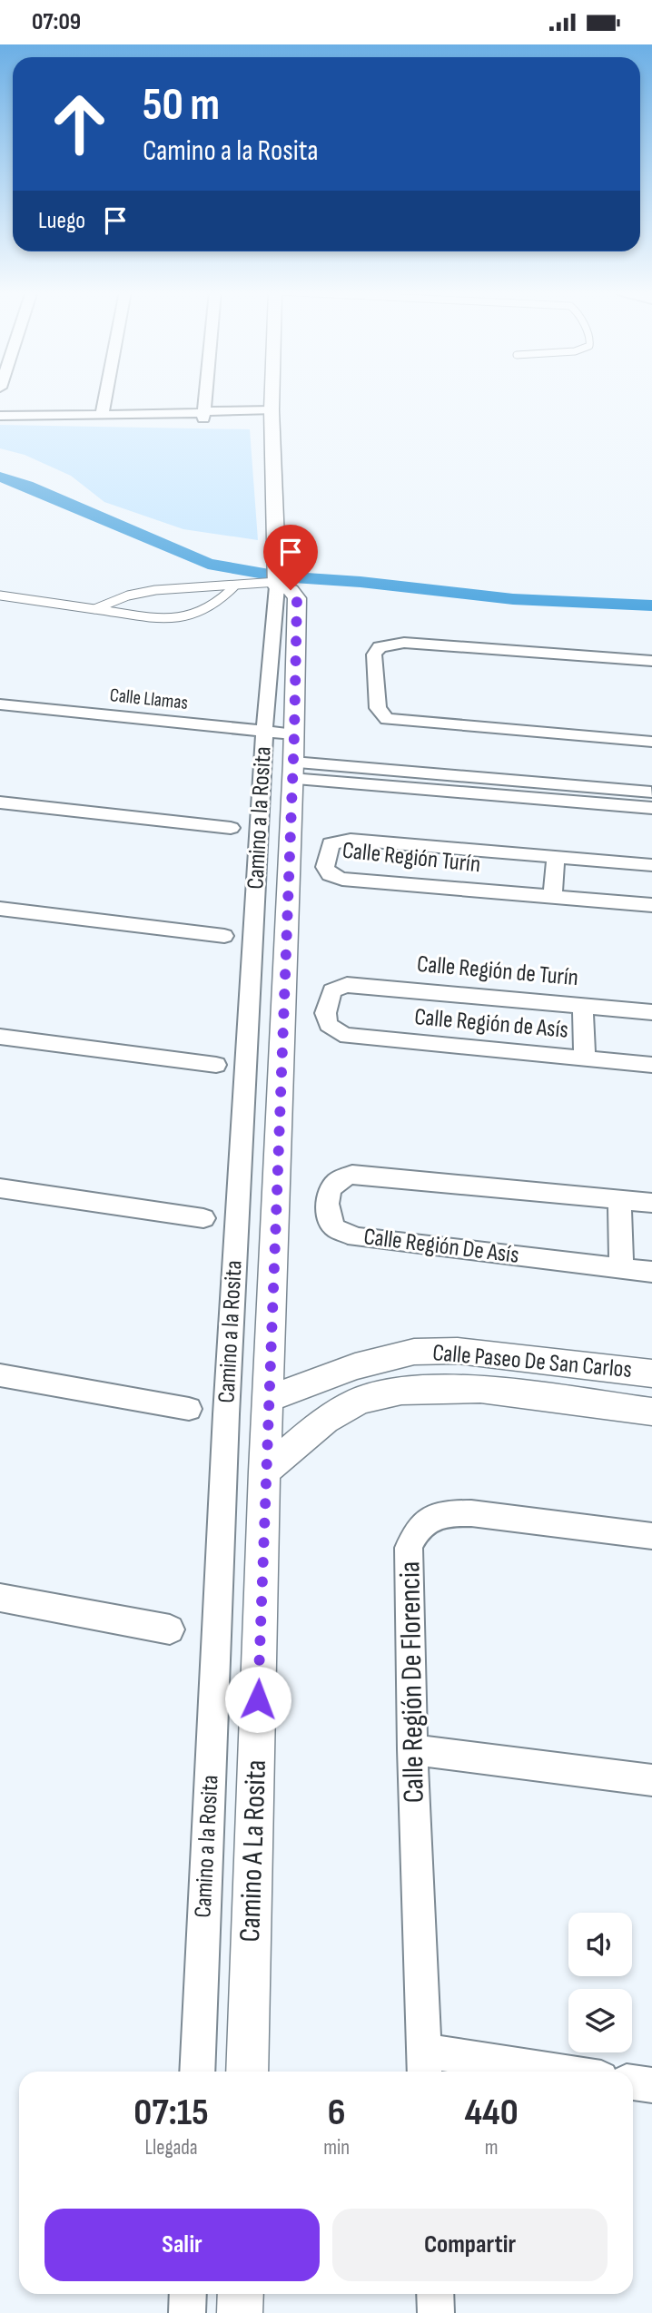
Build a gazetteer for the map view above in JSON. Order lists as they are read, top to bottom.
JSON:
{
  "streets": {
    "street": [
      "Calle Llamas",
      "Camino a la Rosita",
      "Calle Región Turín",
      "Calle Región de Turín",
      "Calle Región de Asís",
      "Calle Región De Asís",
      "Calle Paseo De San Carlos",
      "Calle Región De Florencia",
      "Camino A La Rosita"
    ]
  },
  "crossings": [
    ["Calle Llamas", "Camino a la Rosita"],
    ["Camino a la Rosita", "Calle Paseo De San Carlos"],
    ["Camino a la Rosita", "Camino A La Rosita"],
    ["Calle Región de Turín", "Calle Región de Asís"],
    ["Calle Paseo De San Carlos", "Camino A La Rosita"]
  ],
  "page": {
    "status": "07:09",
    "turn": ["50 m", "Camino a la Rosita"],
    "then": "Luego",
    "eta": [
      "07:15",
      "Llegada",
      "6",
      "min",
      "440",
      "m"
    ],
    "buttons": ["Salir", "Compartir"]
  }
}
